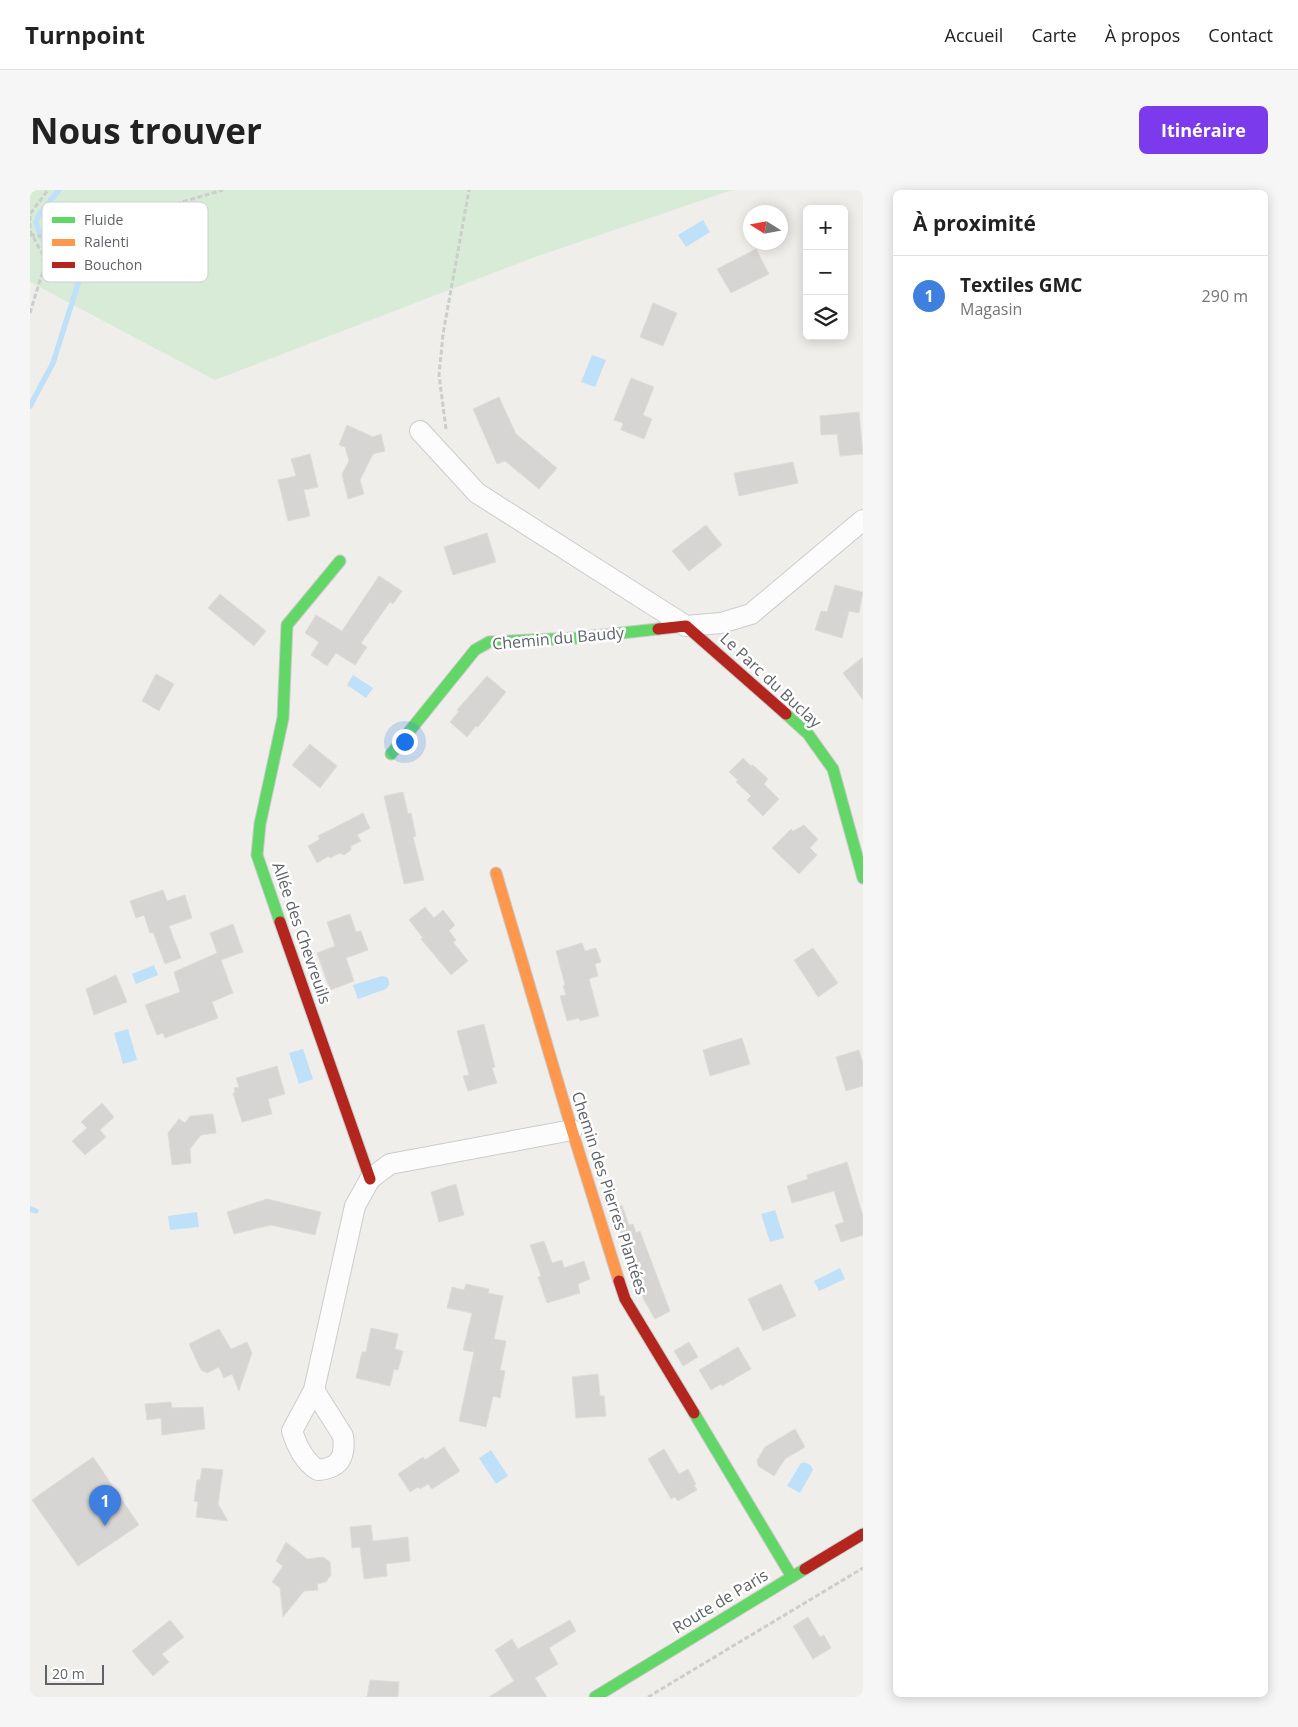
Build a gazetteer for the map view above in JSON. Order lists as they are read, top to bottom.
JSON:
{
  "streets": {
    "street": [
      "Chemin du Baudy",
      "Le Parc du Buclay",
      "Allée des Chevreuils",
      "Chemin des Pierres Plantées",
      "Route de Paris"
    ]
  },
  "crossings": [
    ["Chemin du Baudy", "Le Parc du Buclay"],
    ["Chemin des Pierres Plantées", "Route de Paris"]
  ],
  "legend": ["Fluide", "Ralenti", "Bouchon"],
  "scale_bar": "20 m",
  "north": "left",
  "page": {
    "header": "Turnpoint",
    "nav": [
      "Accueil",
      "Carte",
      "À propos",
      "Contact"
    ],
    "buttons": "Itinéraire",
    "title": "Nous trouver",
    "heading": "À proximité",
    "map_buttons": ["+", "−"],
    "list": [
      {
        "mark": "1",
        "name": "Textiles GMC",
        "note": "Magasin",
        "value": "290 m"
      }
    ],
    "pins": "1",
    "scale": "20 m"
  }
}
